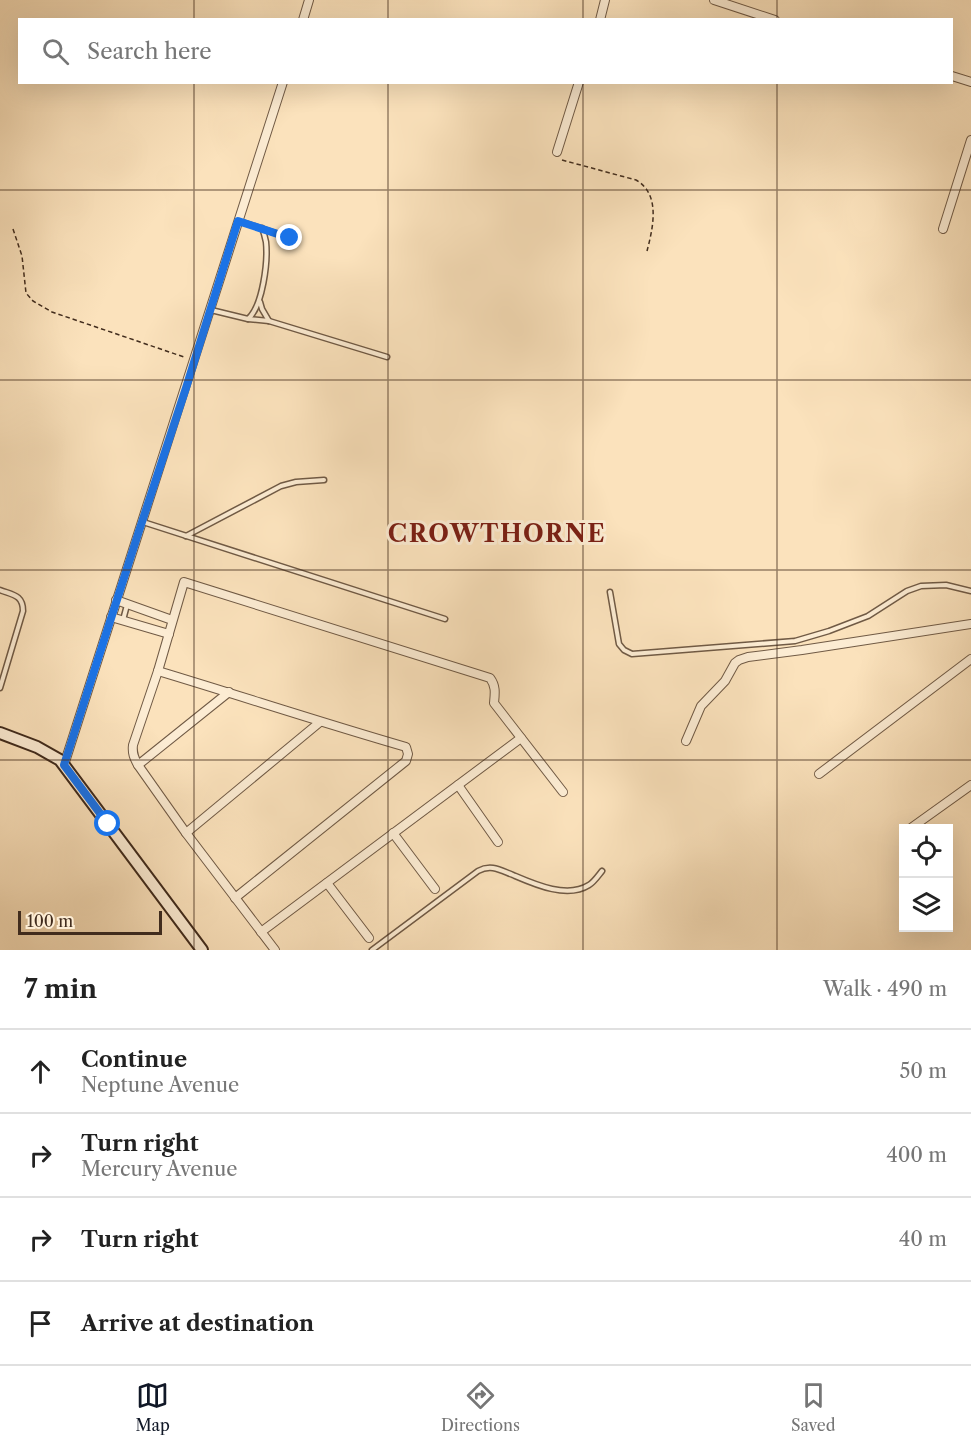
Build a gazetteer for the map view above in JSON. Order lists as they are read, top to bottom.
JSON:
{
  "districts": ["CROWTHORNE"],
  "scale_bar": "100 m",
  "page": {
    "search": "Search here",
    "scale": "100 m",
    "heading": ["7 min", "Walk · 490 m"],
    "list": [
      ["Continue", "Neptune Avenue", "50 m"],
      ["Turn right", "Mercury Avenue", "400 m"],
      ["Turn right", "40 m"],
      "Arrive at destination"
    ],
    "nav": ["Map", "Directions", "Saved"]
  }
}
